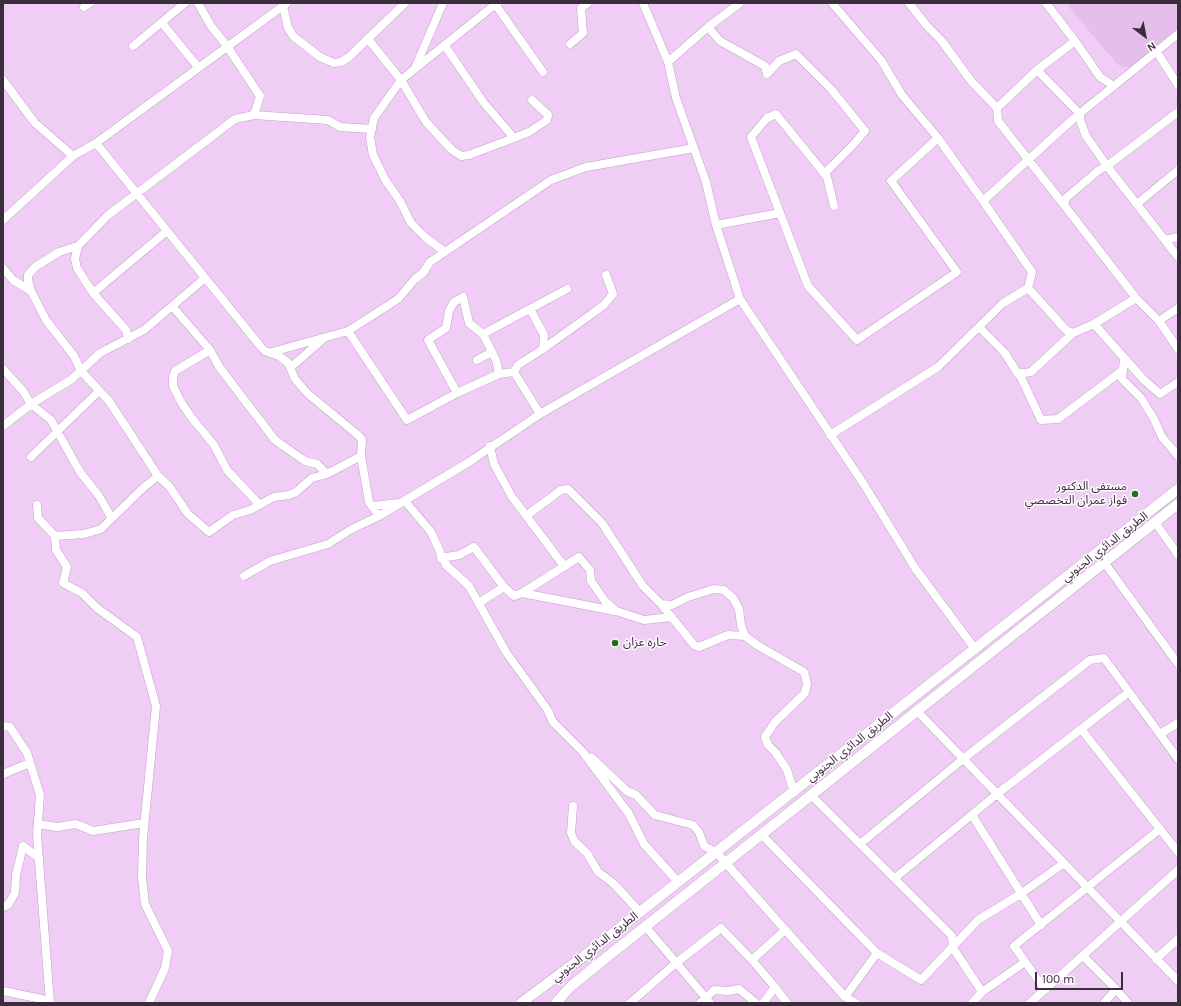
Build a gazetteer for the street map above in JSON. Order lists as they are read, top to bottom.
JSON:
{
  "streets": {
    "main road": ["الطريق الدائري الجنوبي"]
  },
  "places": ["مستفى الدكتور فواز عمران التخصصي", "حاره عزان"],
  "scale_bar": "100 m",
  "north": "bottom right"
}
